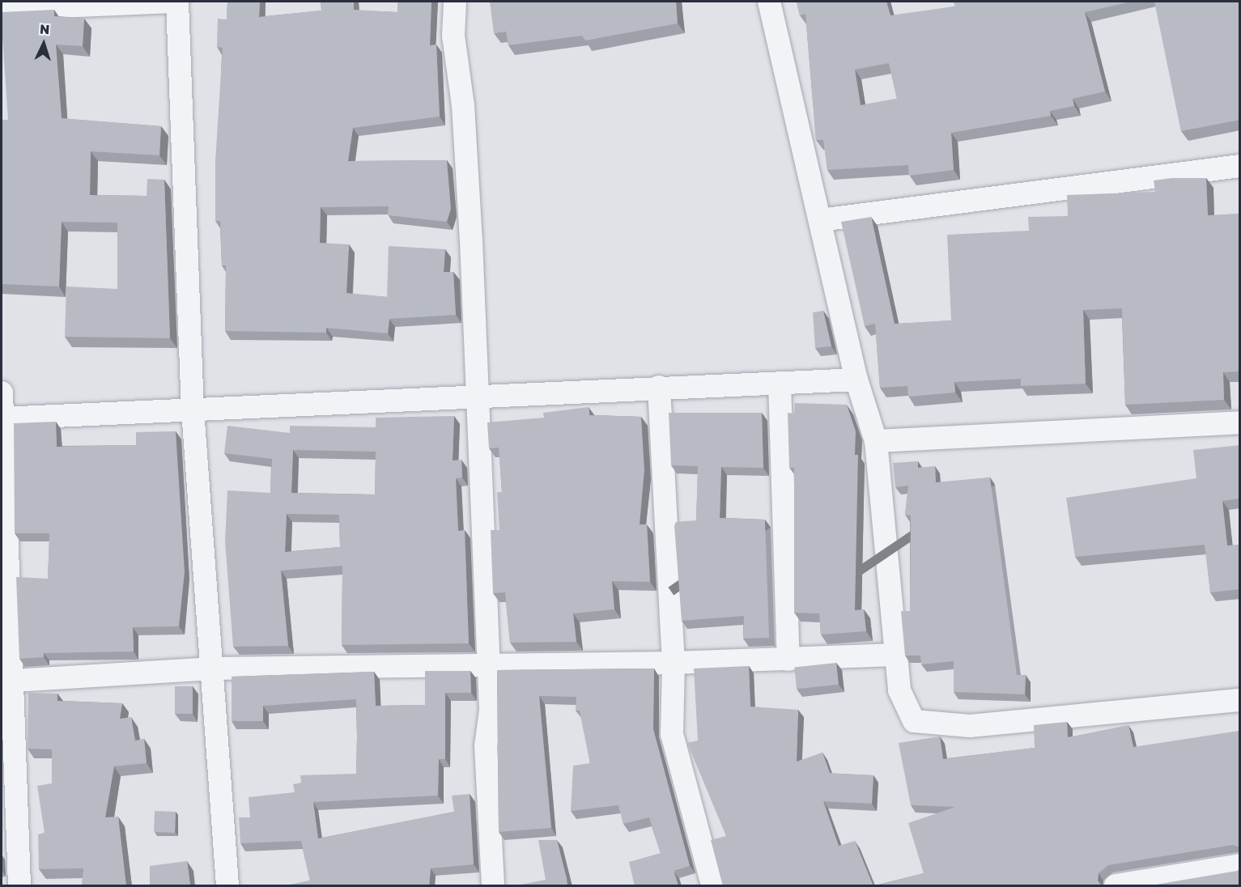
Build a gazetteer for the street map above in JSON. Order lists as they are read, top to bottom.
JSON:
{
  "north": "top"
}
